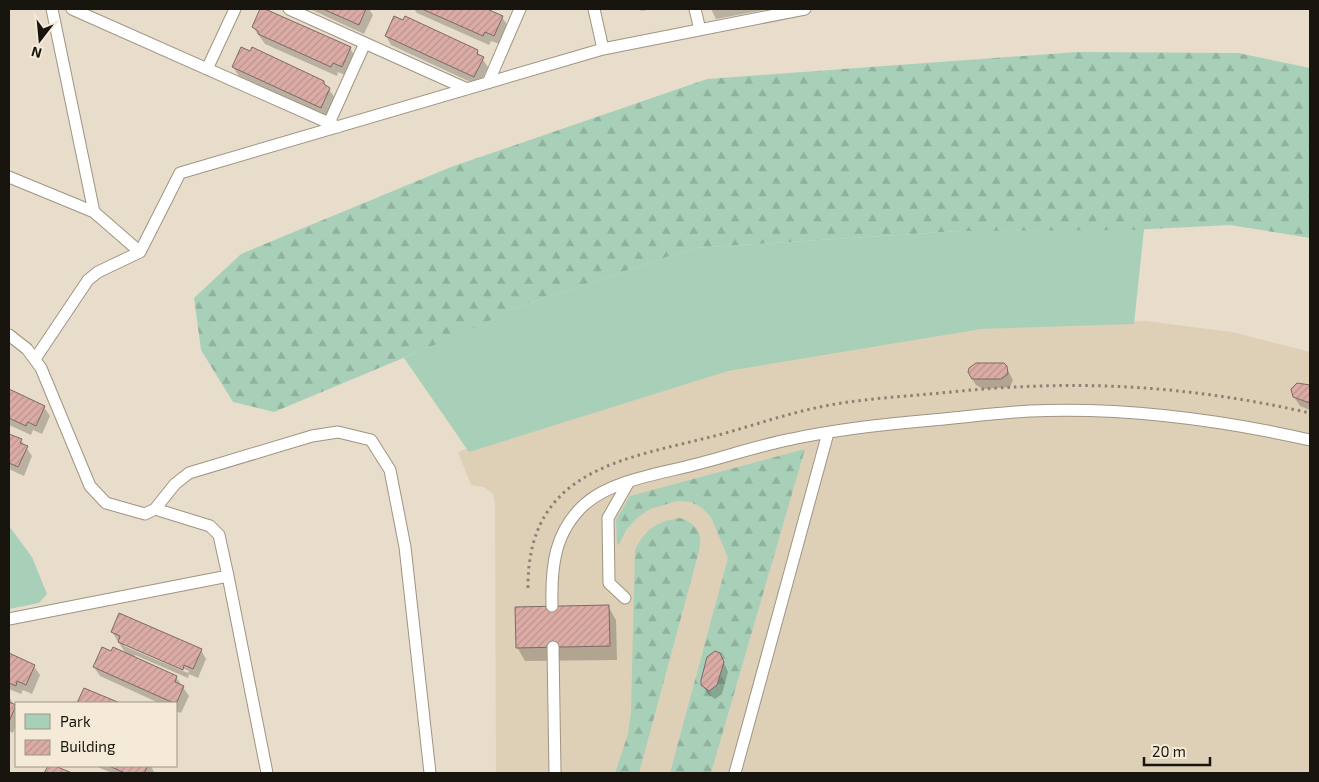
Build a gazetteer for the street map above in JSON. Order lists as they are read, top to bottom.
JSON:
{
  "legend": ["Park", "Building"],
  "scale_bar": "20 m",
  "north": "bottom"
}
